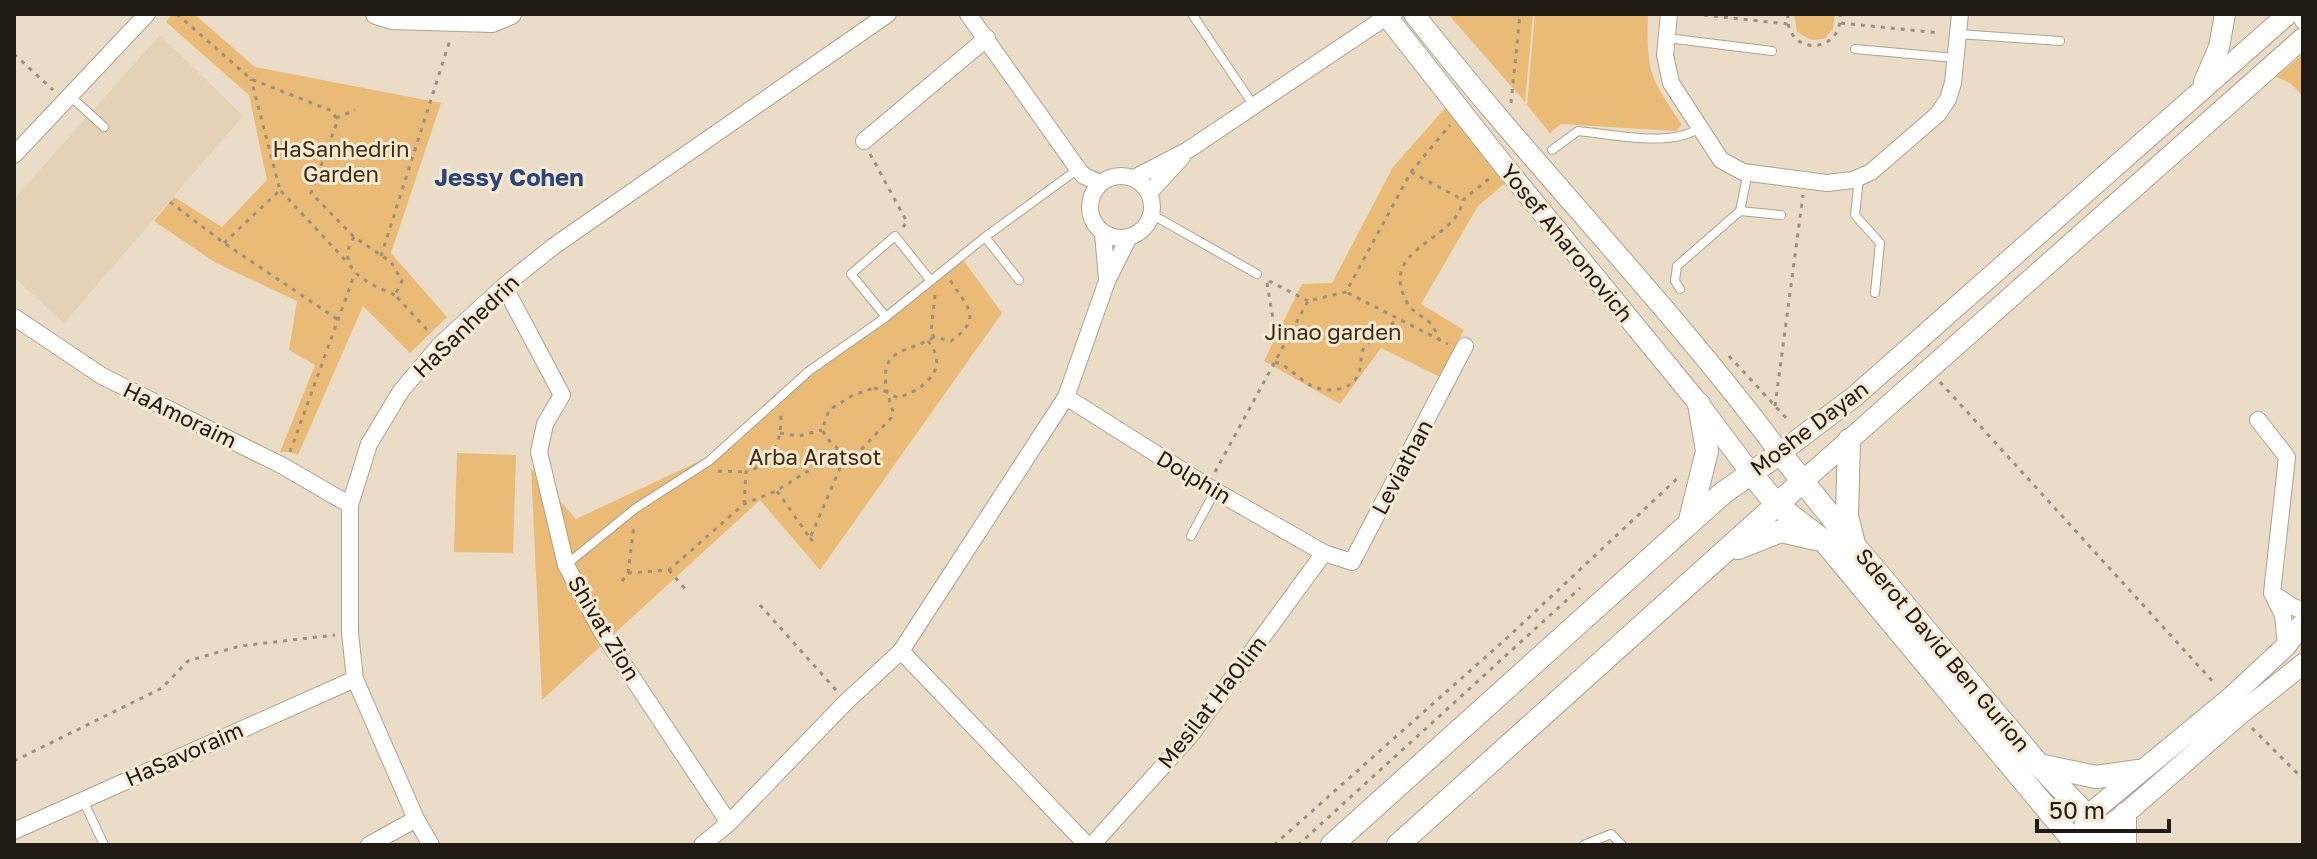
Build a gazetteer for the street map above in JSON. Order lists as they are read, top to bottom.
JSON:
{
  "streets": {
    "main road": ["Moshe Dayan", "Sderot David Ben Gurion"],
    "street": [
      "Yosef Aharonovich",
      "HaSanhedrin",
      "HaAmoraim",
      "Leviathan",
      "Dolphin",
      "Shivat Zion",
      "Mesilat HaOlim",
      "HaSavoraim"
    ]
  },
  "crossings": [
    ["Yosef Aharonovich", "Moshe Dayan"],
    ["Yosef Aharonovich", "Sderot David Ben Gurion"],
    ["HaSanhedrin", "HaAmoraim"],
    ["HaSanhedrin", "Shivat Zion"],
    ["HaSanhedrin", "HaSavoraim"],
    ["Moshe Dayan", "Sderot David Ben Gurion"],
    ["Leviathan", "Dolphin"],
    ["Leviathan", "Mesilat HaOlim"],
    ["Dolphin", "Mesilat HaOlim"]
  ],
  "districts": ["Jessy Cohen"],
  "parks": ["HaSanhedrin Garden", "Jinao garden", "Arba Aratsot"],
  "scale_bar": "50 m"
}
